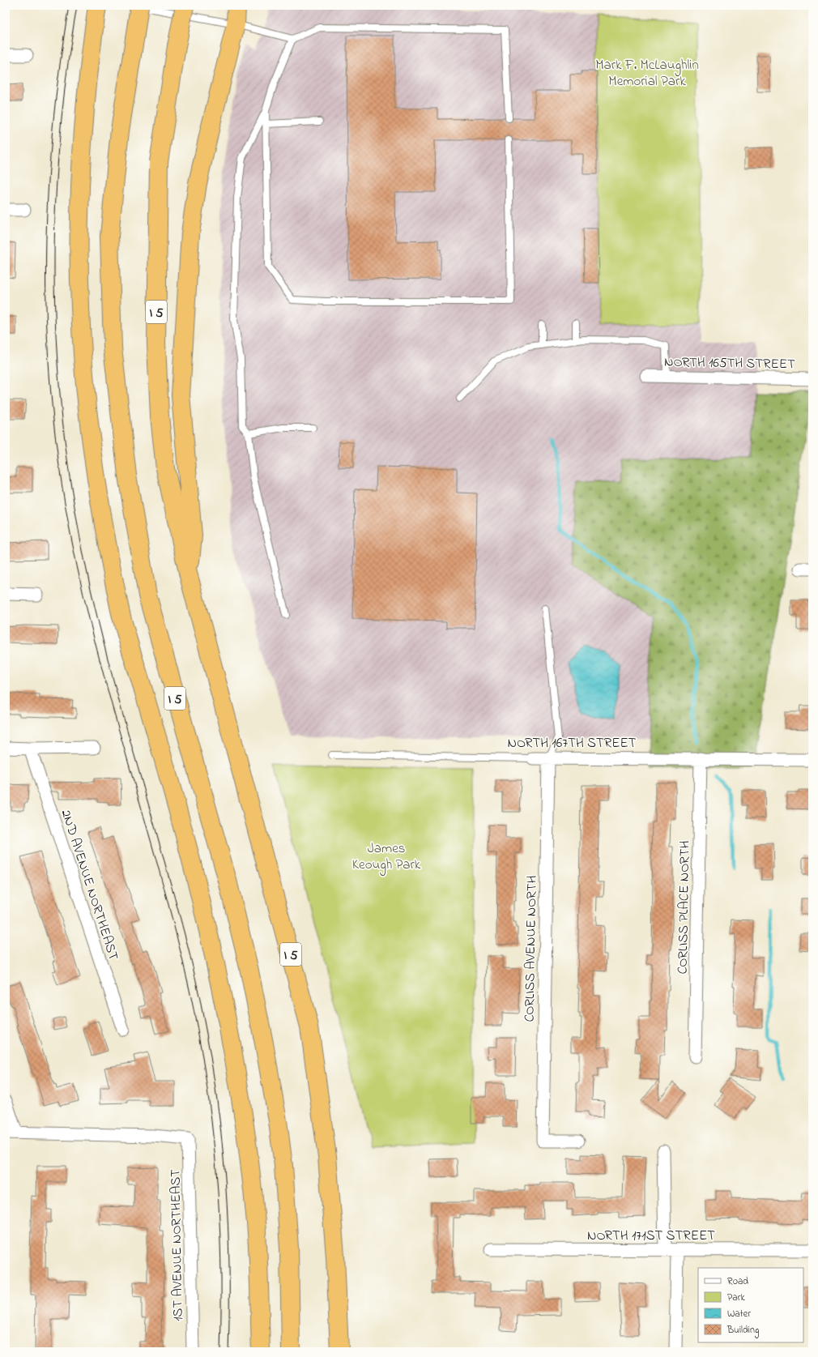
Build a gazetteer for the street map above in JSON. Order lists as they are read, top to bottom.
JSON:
{
  "streets": {
    "highway": ["I 5"],
    "street": [
      "NORTH 165TH STREET",
      "NORTH 167TH STREET",
      "2ND AVENUE NORTHEAST",
      "CORLISS PLACE NORTH",
      "CORLISS AVENUE NORTH",
      "NORTH 171ST STREET",
      "1ST AVENUE NORTHEAST"
    ]
  },
  "crossings": [
    ["NORTH 167TH STREET", "CORLISS PLACE NORTH"],
    ["NORTH 167TH STREET", "CORLISS AVENUE NORTH"]
  ],
  "parks": ["Mark F. McLaughlin Memorial Park", "James Keough Park"],
  "legend": [
    "Road",
    "Park",
    "Water",
    "Building"
  ]
}
